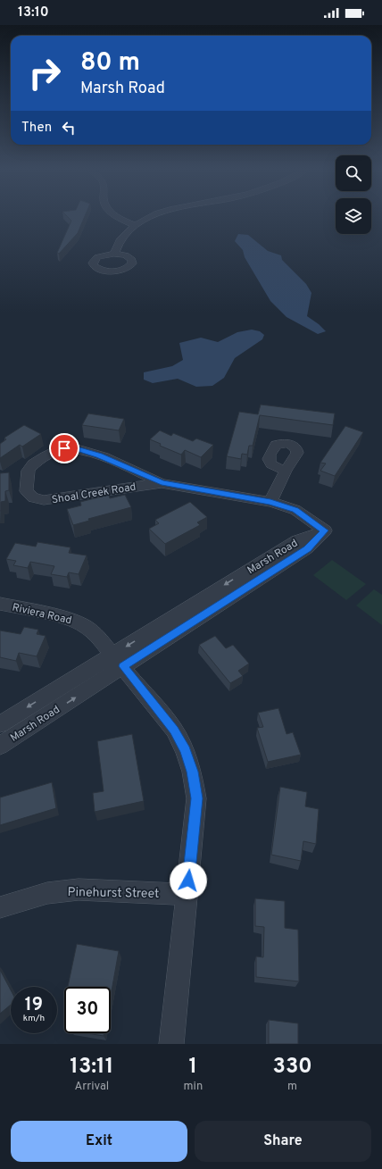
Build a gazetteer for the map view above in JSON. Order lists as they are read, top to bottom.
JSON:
{
  "streets": {
    "street": [
      "Shoal Creek Road",
      "Marsh Road",
      "Riviera Road",
      "Pinehurst Street"
    ]
  },
  "crossings": [
    ["Shoal Creek Road", "Marsh Road"],
    ["Marsh Road", "Riviera Road"],
    ["Riviera Road", "Pinehurst Street"]
  ],
  "page": {
    "status": "13:10",
    "turn": ["80 m", "Marsh Road"],
    "then": "Then",
    "speed": "19 km/h",
    "limit": "30",
    "eta": [
      "13:11",
      "Arrival",
      "1",
      "min",
      "330",
      "m"
    ],
    "buttons": ["Exit", "Share"]
  }
}
